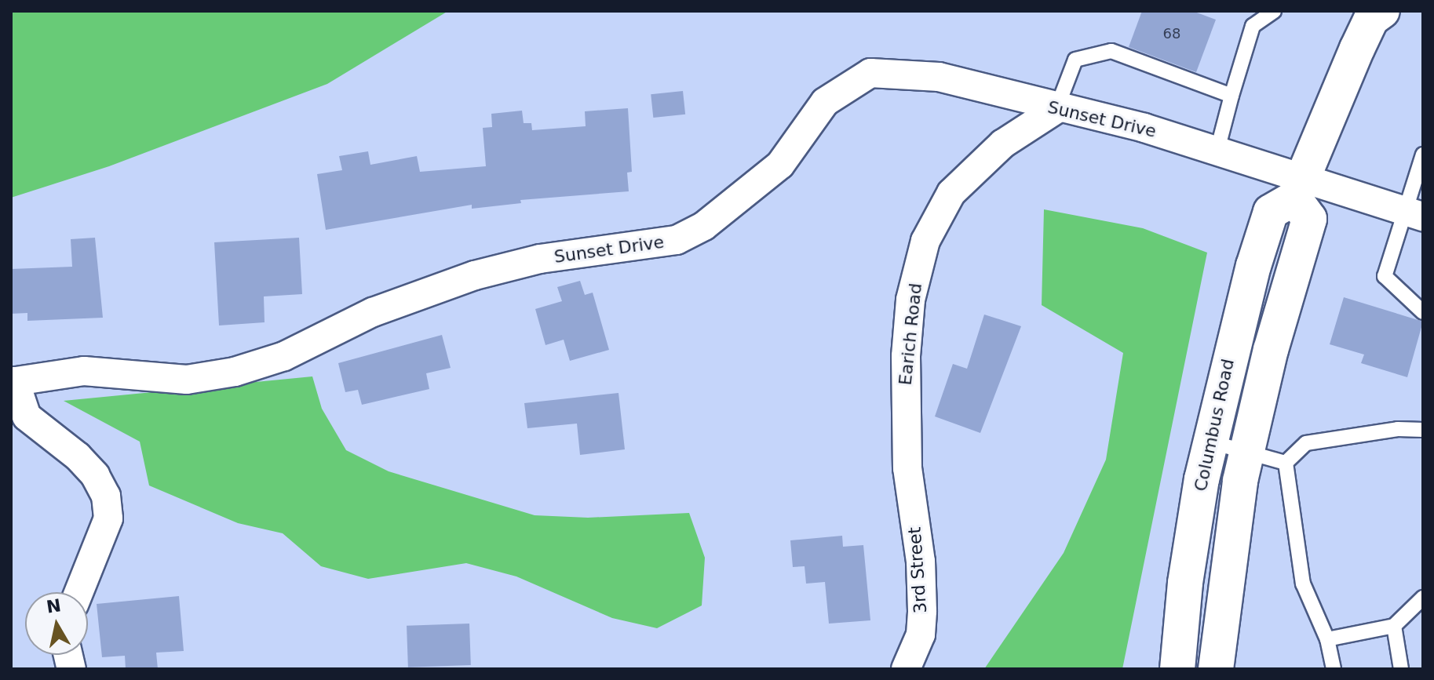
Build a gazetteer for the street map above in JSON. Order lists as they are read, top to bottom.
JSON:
{
  "streets": {
    "main road": ["Columbus Road"],
    "street": ["Sunset Drive", "Earich Road", "3rd Street"]
  },
  "crossings": [
    ["Sunset Drive", "Earich Road"],
    ["Sunset Drive", "Columbus Road"],
    ["Earich Road", "3rd Street"]
  ],
  "house_numbers": ["68"],
  "north": "top"
}
